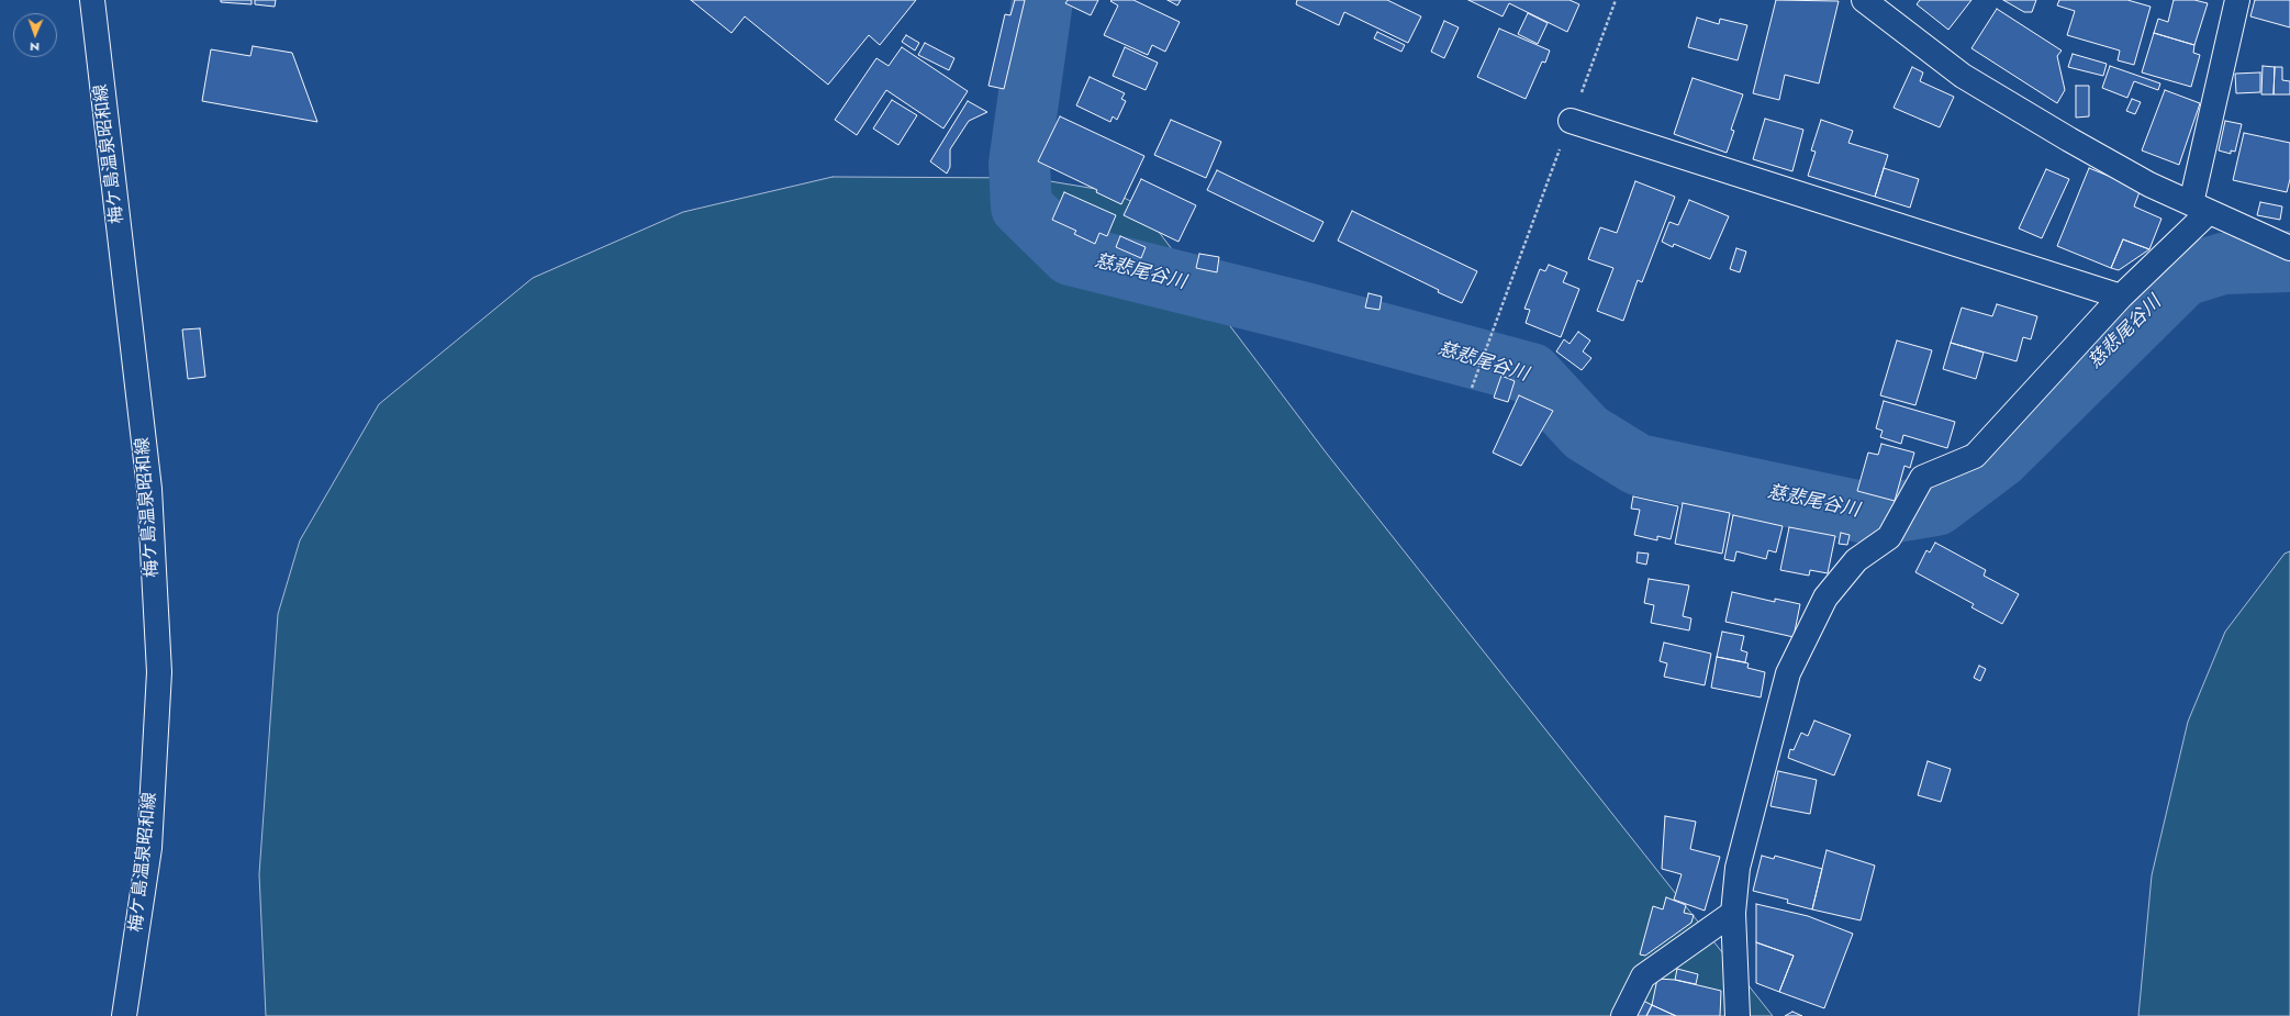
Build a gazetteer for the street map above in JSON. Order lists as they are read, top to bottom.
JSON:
{
  "streets": {
    "street": ["梅ケ島温泉昭和線"]
  },
  "water": ["慈悲尾谷川"],
  "north": "bottom"
}
